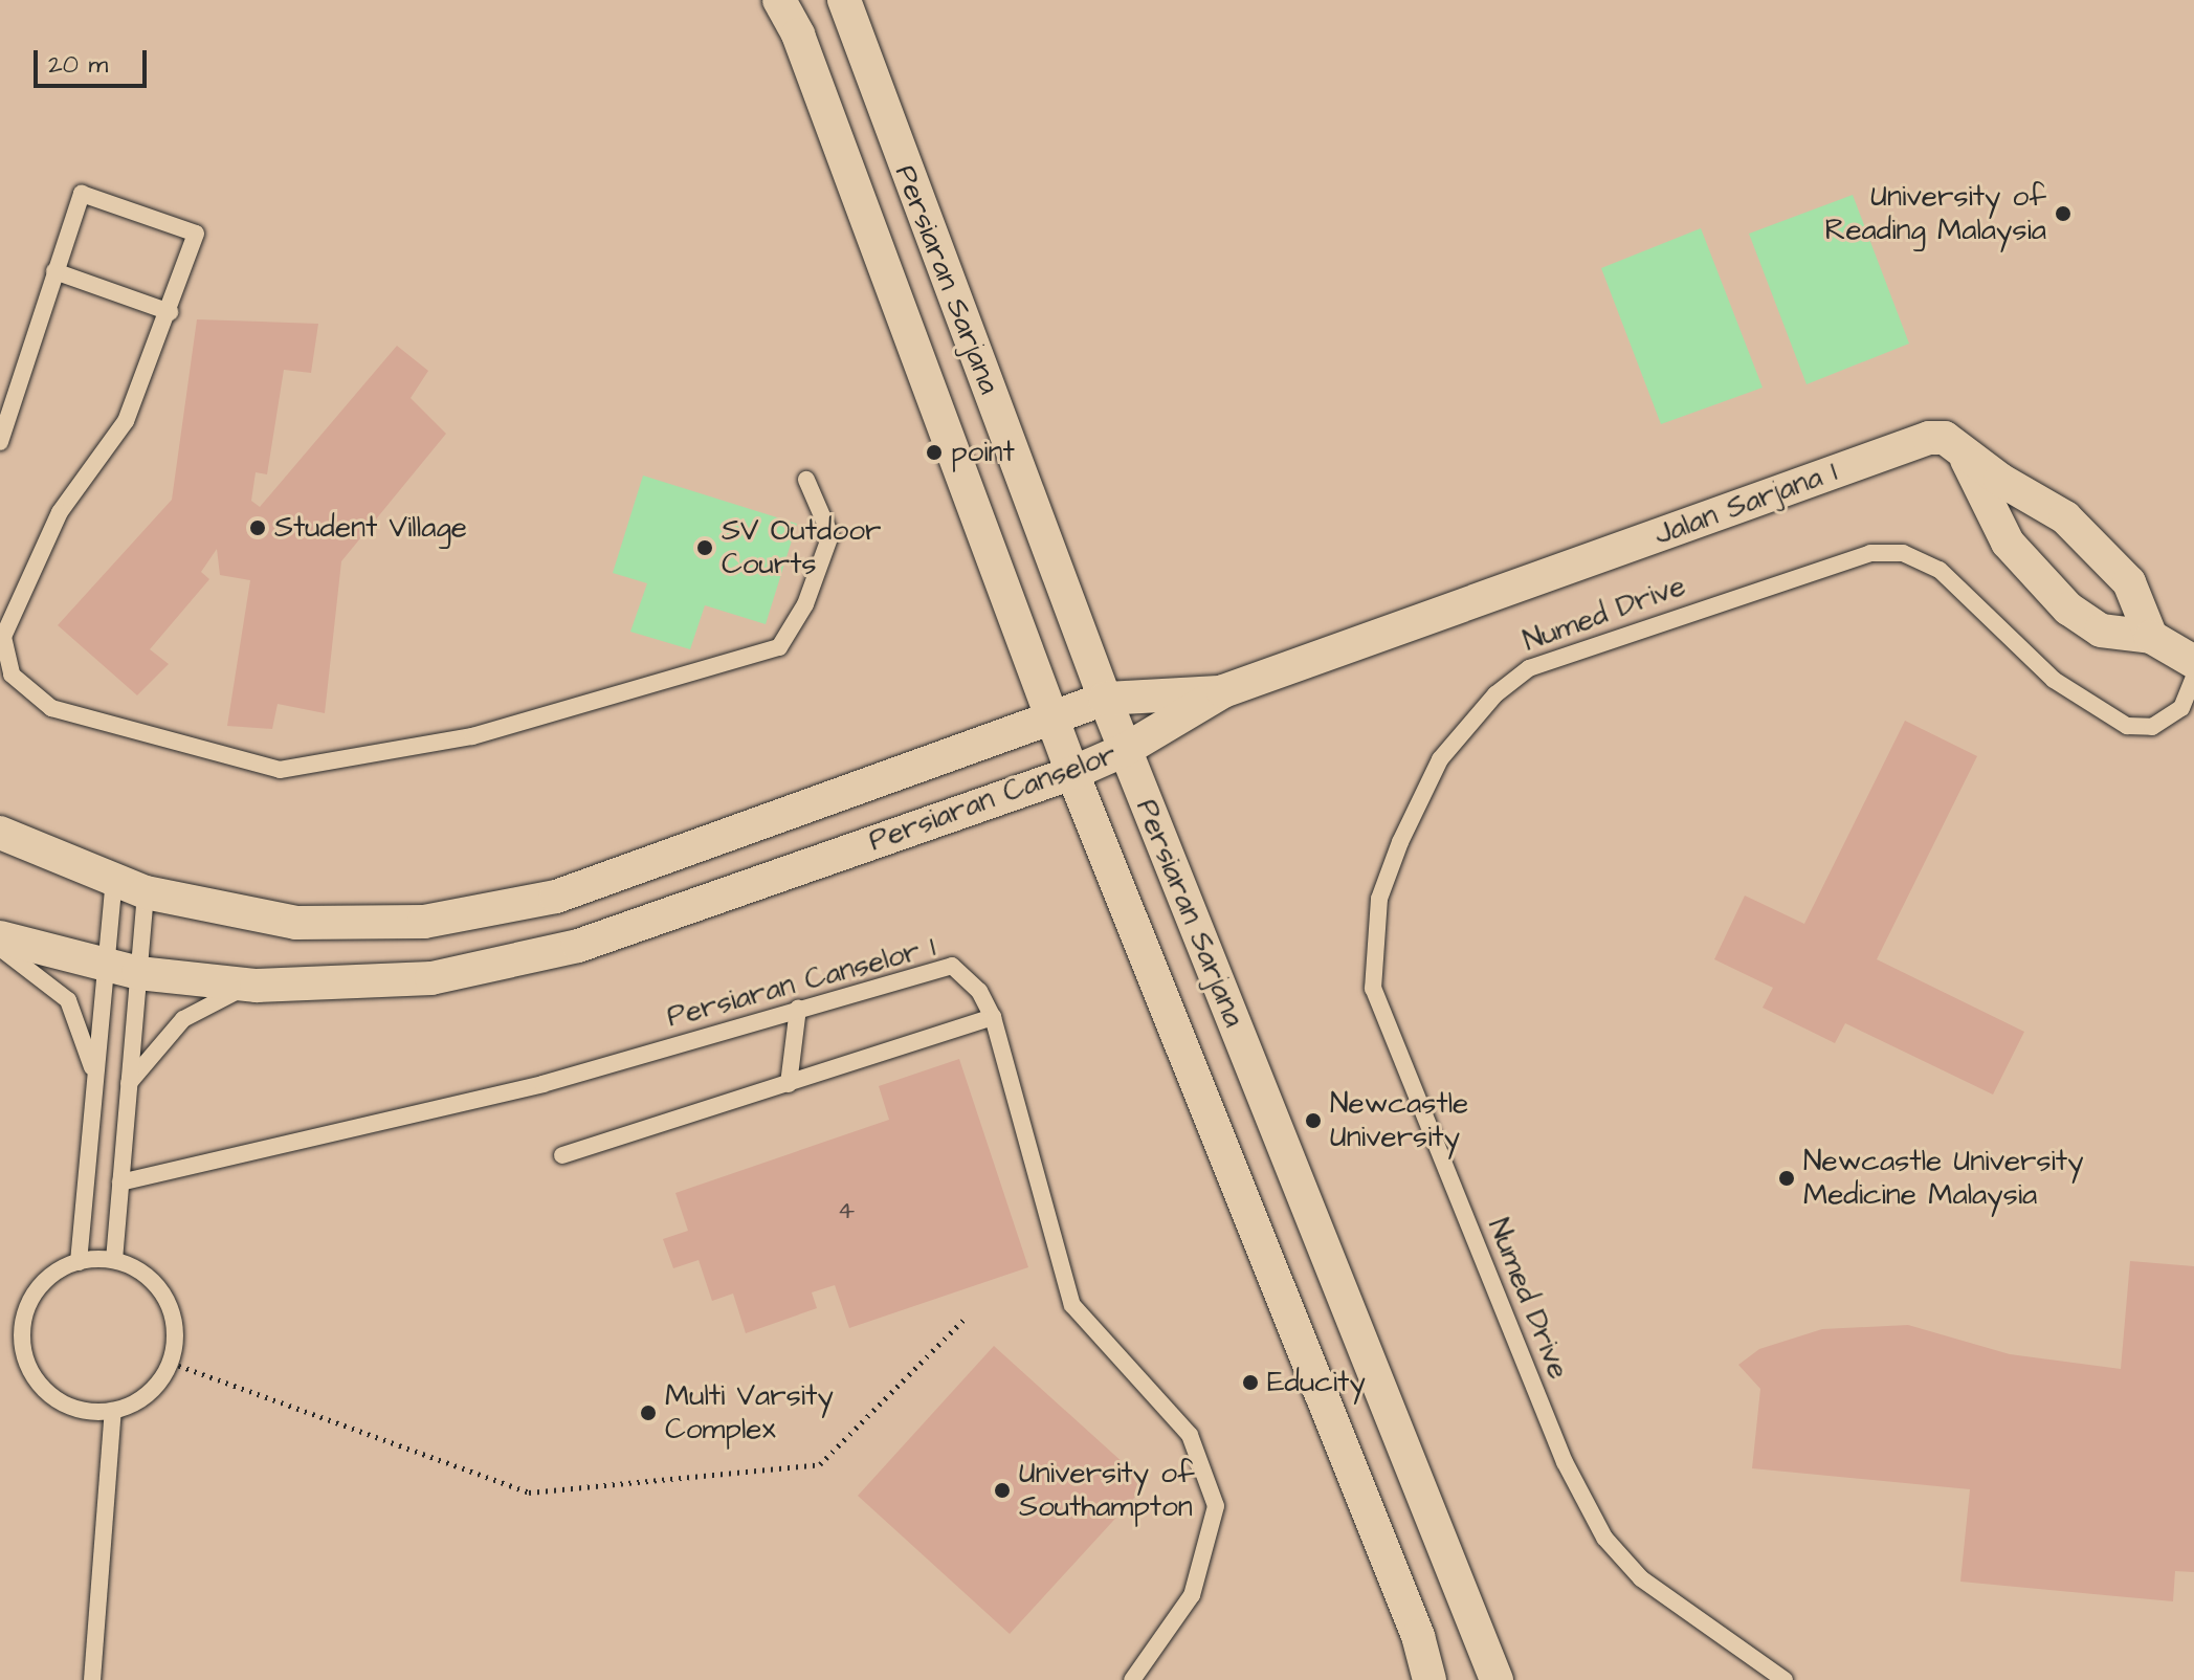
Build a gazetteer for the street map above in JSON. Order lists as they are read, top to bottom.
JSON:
{
  "streets": {
    "street": ["Persiaran Sarjana", "Jalan Sarjana 1", "Persiaran Canselor"],
    "lane": ["Numed Drive", "Persiaran Canselor 1"]
  },
  "crossings": [
    ["Persiaran Sarjana", "Persiaran Canselor"],
    ["Jalan Sarjana 1", "Persiaran Canselor"]
  ],
  "places": [
    "University of Reading Malaysia",
    "point",
    "Student Village",
    "SV Outdoor Courts",
    "Newcastle University",
    "Newcastle University Medicine Malaysia",
    "Educity",
    "Multi Varsity Complex",
    "University of Southampton"
  ],
  "house_numbers": ["4"],
  "scale_bar": "20 m"
}
